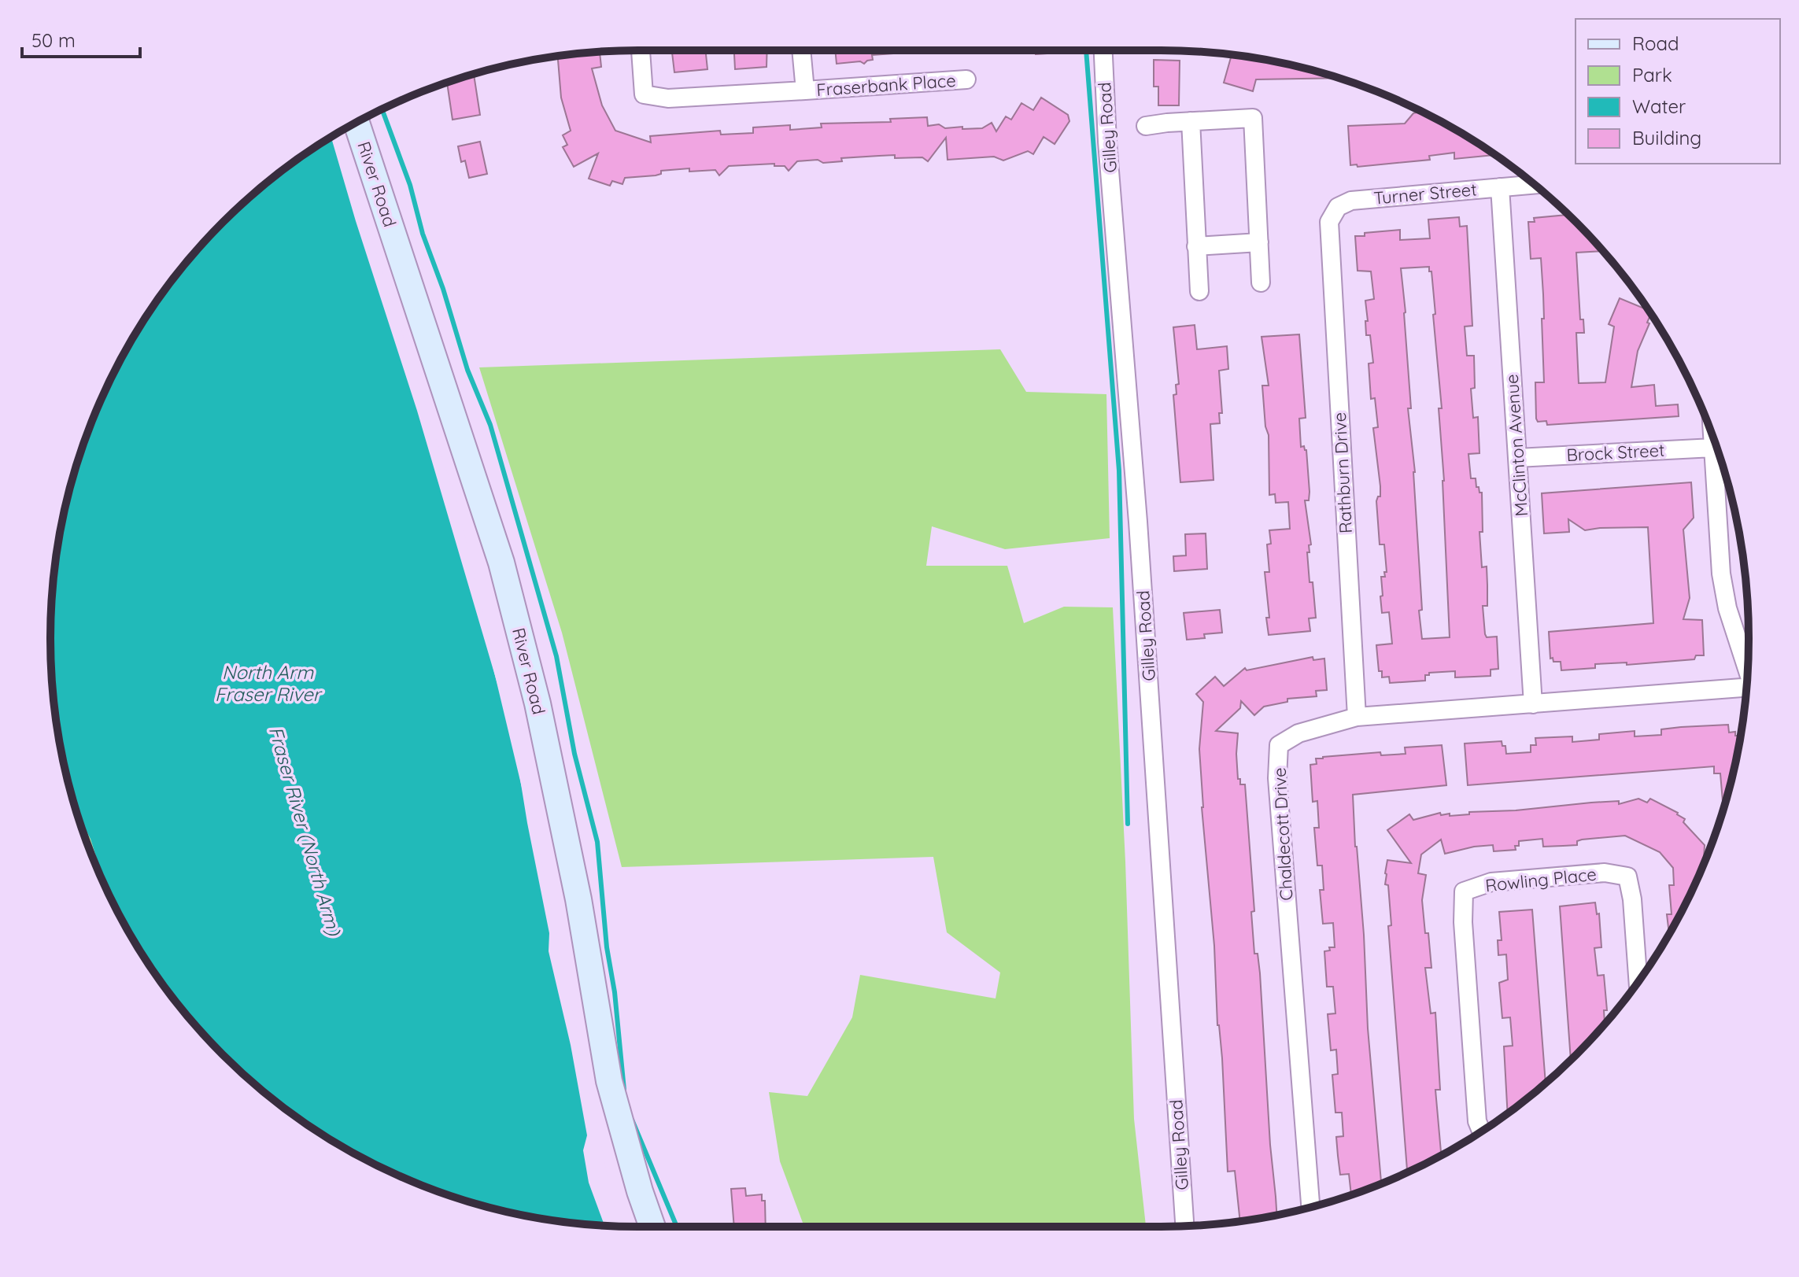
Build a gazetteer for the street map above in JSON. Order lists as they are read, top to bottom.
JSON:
{
  "streets": {
    "street": [
      "Fraserbank Place",
      "Gilley Road",
      "River Road",
      "Turner Street",
      "McClinton Avenue",
      "Brock Street",
      "Rathburn Drive",
      "Chaldecott Drive",
      "Rowling Place"
    ]
  },
  "crossings": [
    ["Turner Street", "McClinton Avenue"],
    ["Turner Street", "Rathburn Drive"],
    ["McClinton Avenue", "Brock Street"],
    ["McClinton Avenue", "Chaldecott Drive"],
    ["Rathburn Drive", "Chaldecott Drive"]
  ],
  "water": ["North Arm Fraser River", "Fraser River (North Arm)"],
  "legend": [
    "Road",
    "Park",
    "Water",
    "Building"
  ],
  "scale_bar": "50 m"
}
